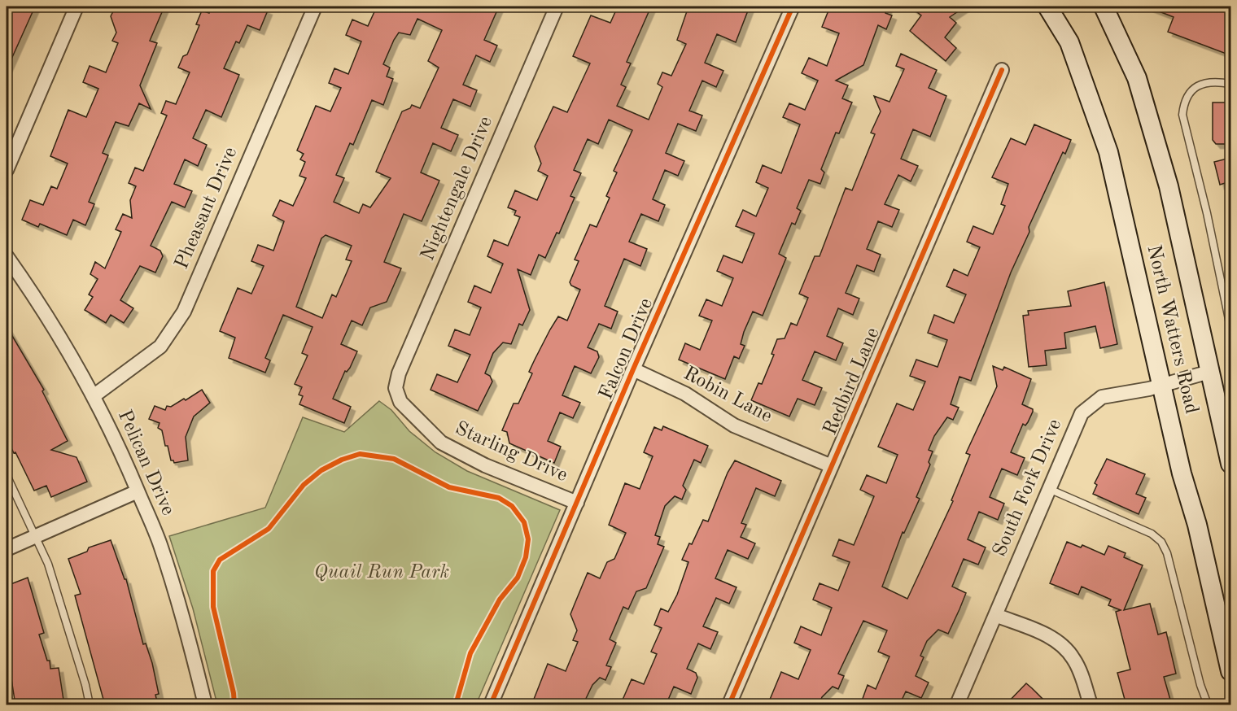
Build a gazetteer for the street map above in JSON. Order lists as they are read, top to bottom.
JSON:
{
  "streets": {
    "main road": ["North Watters Road"],
    "street": [
      "Nightengale Drive",
      "Pheasant Drive",
      "Falcon Drive",
      "Redbird Lane",
      "Robin Lane",
      "Starling Drive",
      "Pelican Drive",
      "South Fork Drive"
    ]
  },
  "crossings": [
    ["Nightengale Drive", "Starling Drive"],
    ["Pheasant Drive", "Pelican Drive"],
    ["North Watters Road", "South Fork Drive"],
    ["Falcon Drive", "Robin Lane"],
    ["Falcon Drive", "Starling Drive"],
    ["Redbird Lane", "Robin Lane"]
  ],
  "parks": ["Quail Run Park"]
}
